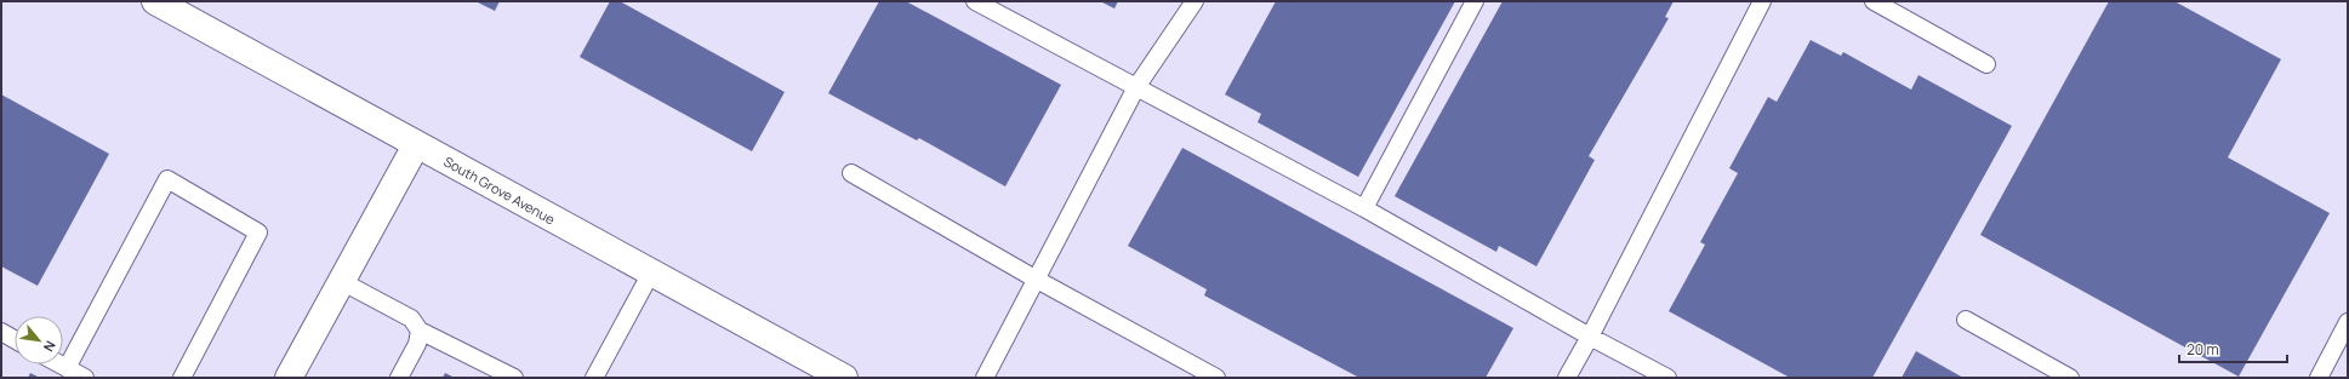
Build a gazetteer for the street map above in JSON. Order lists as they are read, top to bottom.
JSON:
{
  "streets": {
    "main road": ["South Grove Avenue"]
  },
  "scale_bar": "20 m",
  "north": "bottom right"
}
